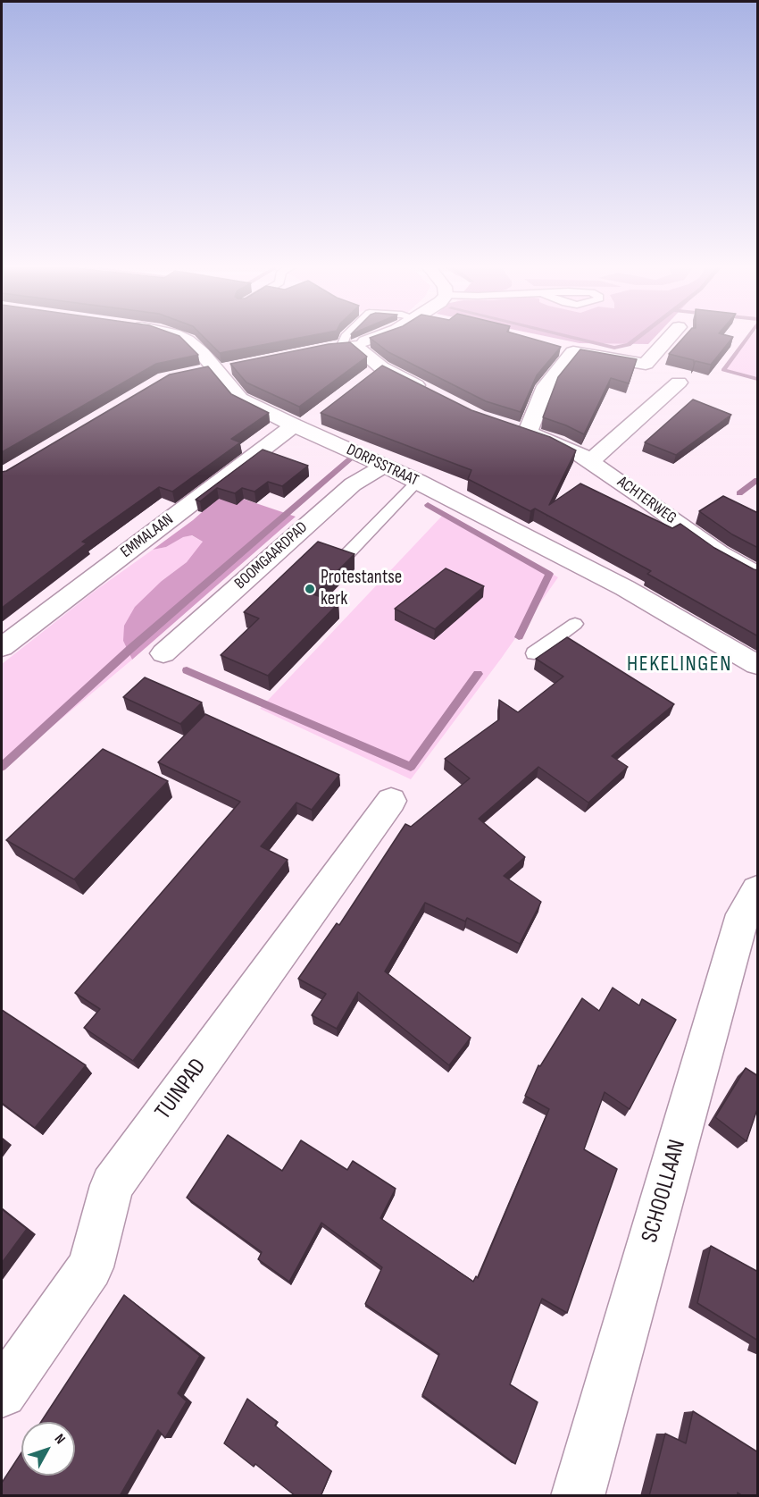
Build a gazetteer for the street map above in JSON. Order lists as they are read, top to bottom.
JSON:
{
  "streets": {
    "street": [
      "DORPSSTRAAT",
      "ACHTERWEG",
      "EMMALAAN",
      "BOOMGAARDPAD",
      "TUINPAD",
      "SCHOOLLAAN"
    ]
  },
  "crossings": [
    ["DORPSSTRAAT", "EMMALAAN"],
    ["DORPSSTRAAT", "BOOMGAARDPAD"]
  ],
  "districts": ["HEKELINGEN"],
  "places": ["Protestantse kerk"],
  "north": "top right"
}
